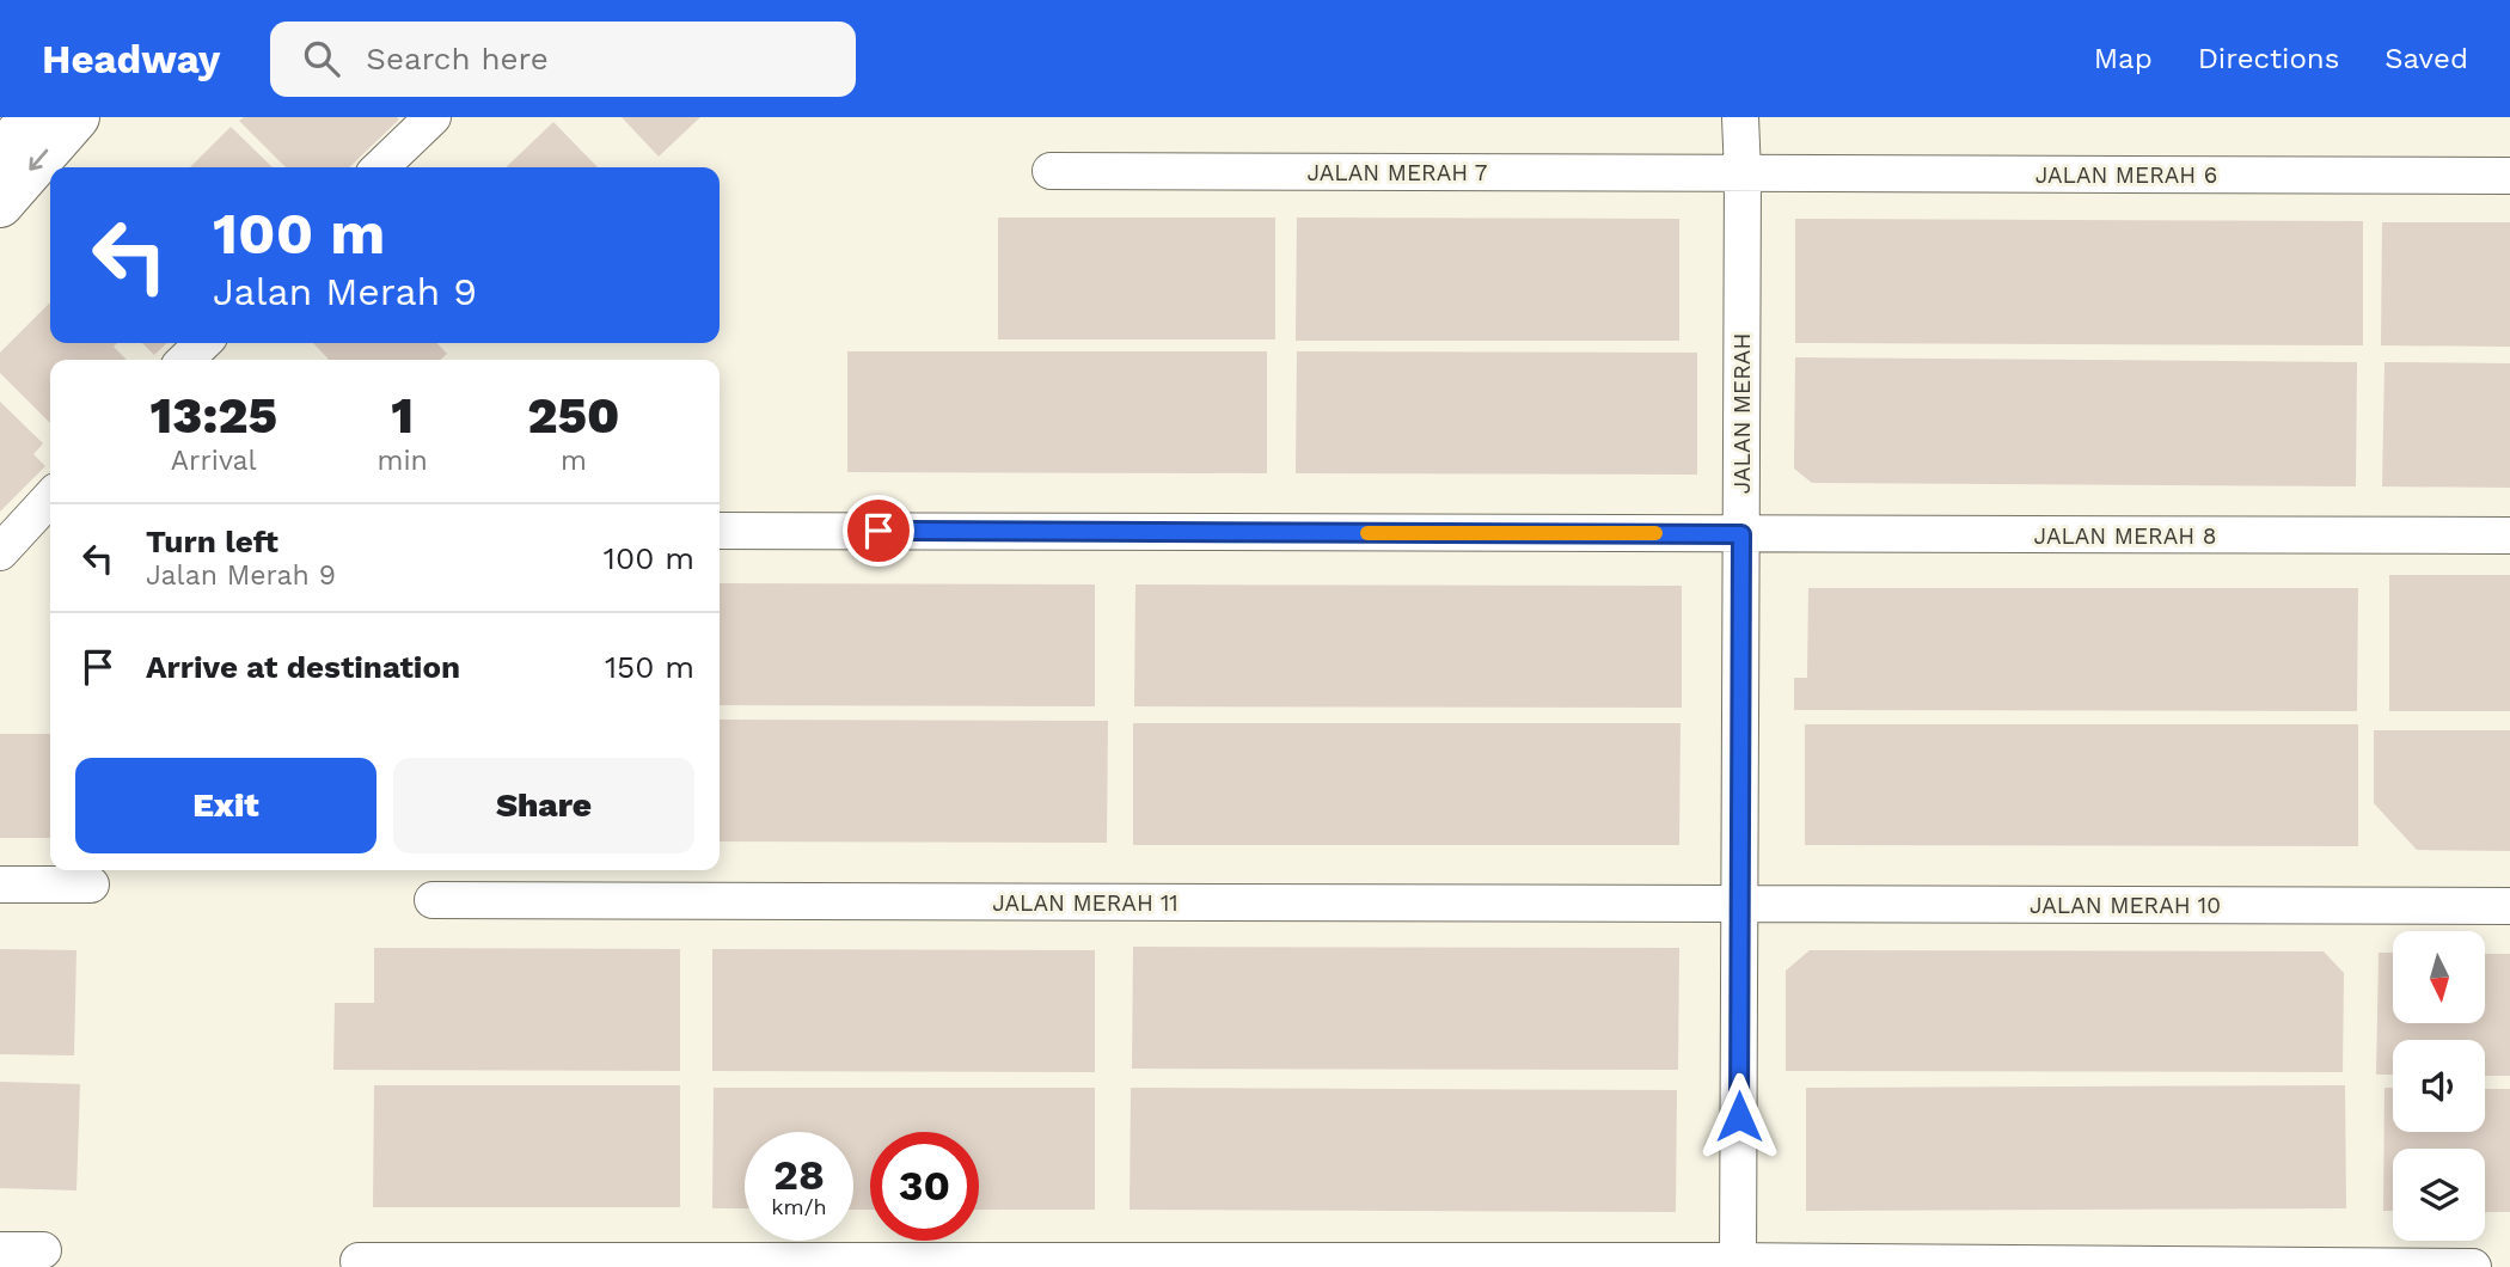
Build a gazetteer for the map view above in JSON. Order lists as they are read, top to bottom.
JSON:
{
  "streets": {
    "street": [
      "JALAN MERAH 7",
      "JALAN MERAH 6",
      "JALAN MERAH",
      "JALAN MERAH 8",
      "JALAN MERAH 11",
      "JALAN MERAH 10"
    ]
  },
  "crossings": [
    ["JALAN MERAH 7", "JALAN MERAH 6"],
    ["JALAN MERAH 7", "JALAN MERAH"],
    ["JALAN MERAH 6", "JALAN MERAH"],
    ["JALAN MERAH", "JALAN MERAH 8"],
    ["JALAN MERAH", "JALAN MERAH 11"],
    ["JALAN MERAH", "JALAN MERAH 10"],
    ["JALAN MERAH 11", "JALAN MERAH 10"]
  ],
  "north": "bottom",
  "page": {
    "header": "Headway",
    "search": "Search here",
    "nav": ["Map", "Directions", "Saved"],
    "turn": ["100 m", "Jalan Merah 9"],
    "eta": [
      "13:25",
      "Arrival",
      "1",
      "min",
      "250",
      "m"
    ],
    "list": [
      {
        "name": "Turn left",
        "note": "Jalan Merah 9",
        "value": "100 m"
      },
      {
        "name": "Arrive at destination",
        "value": "150 m"
      }
    ],
    "buttons": ["Exit", "Share"],
    "speed": "28 km/h",
    "limit": "30"
  }
}
